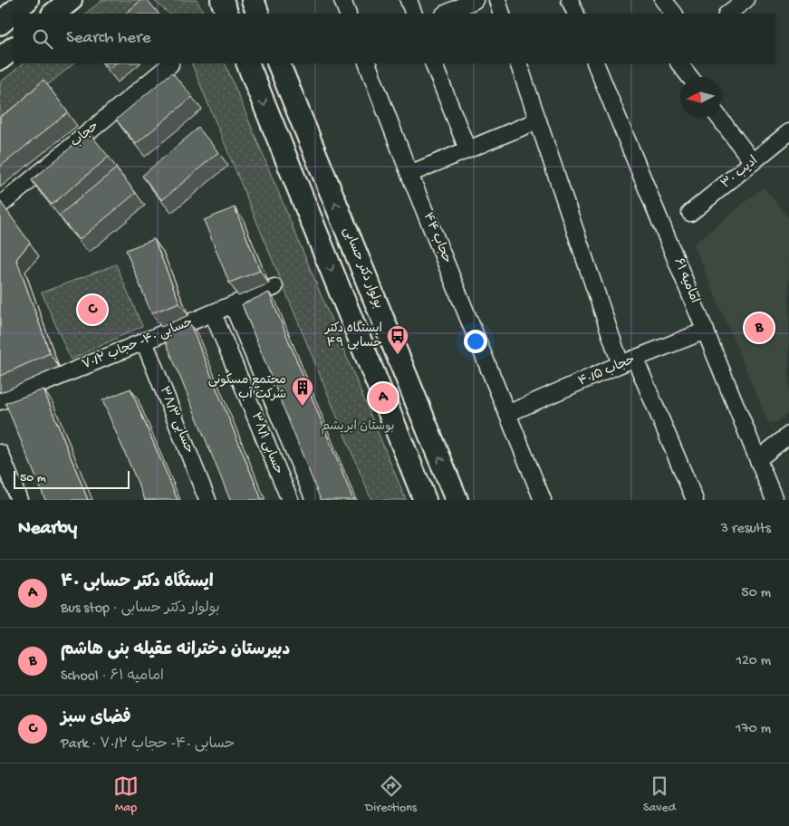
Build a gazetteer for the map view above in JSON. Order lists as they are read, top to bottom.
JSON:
{
  "streets": {
    "main road": ["بولوار دکتر حسابی"],
    "street": [
      "حجاب",
      "ادیب ۳۰",
      "حجاب ۴۴",
      "امامیه ۶۱",
      "حسابی ۴۰- حجاب ۷۰/۲",
      "حجاب ۴۰/۵",
      "حسابی ۳۸/۳",
      "حسابی ۳۸/۱"
    ]
  },
  "crossings": [
    ["حجاب ۴۴", "حجاب ۴۰/۵"],
    ["امامیه ۶۱", "حجاب ۴۰/۵"],
    ["حسابی ۴۰- حجاب ۷۰/۲", "حسابی ۳۸/۳"],
    ["حسابی ۴۰- حجاب ۷۰/۲", "حسابی ۳۸/۱"]
  ],
  "parks": ["بوستان ابریشم"],
  "places": {
    "bus stop": ["ایستگاه دکتر حسابی ۴۹"],
    "building": ["مجتمع مسکونی شرکت آب"]
  },
  "scale_bar": "50 m",
  "north": "left",
  "page": {
    "search": "Search here",
    "pins": ["C", "B", "A"],
    "scale": "50 m",
    "heading": ["Nearby", "3 results"],
    "list": [
      {
        "mark": "A",
        "name": "ایستگاه دکتر حسابی ۴۰",
        "note": "Bus stop · بولوار دکتر حسابی",
        "value": "50 m"
      },
      {
        "mark": "B",
        "name": "دبیرستان دخترانه عقیله بنی هاشم",
        "note": "School · امامیه ۶۱",
        "value": "120 m"
      },
      {
        "mark": "C",
        "name": "فضای سبز",
        "note": "Park · حسابی ۴۰- حجاب ۷۰/۲",
        "value": "170 m"
      }
    ],
    "nav": ["Map", "Directions", "Saved"]
  }
}
